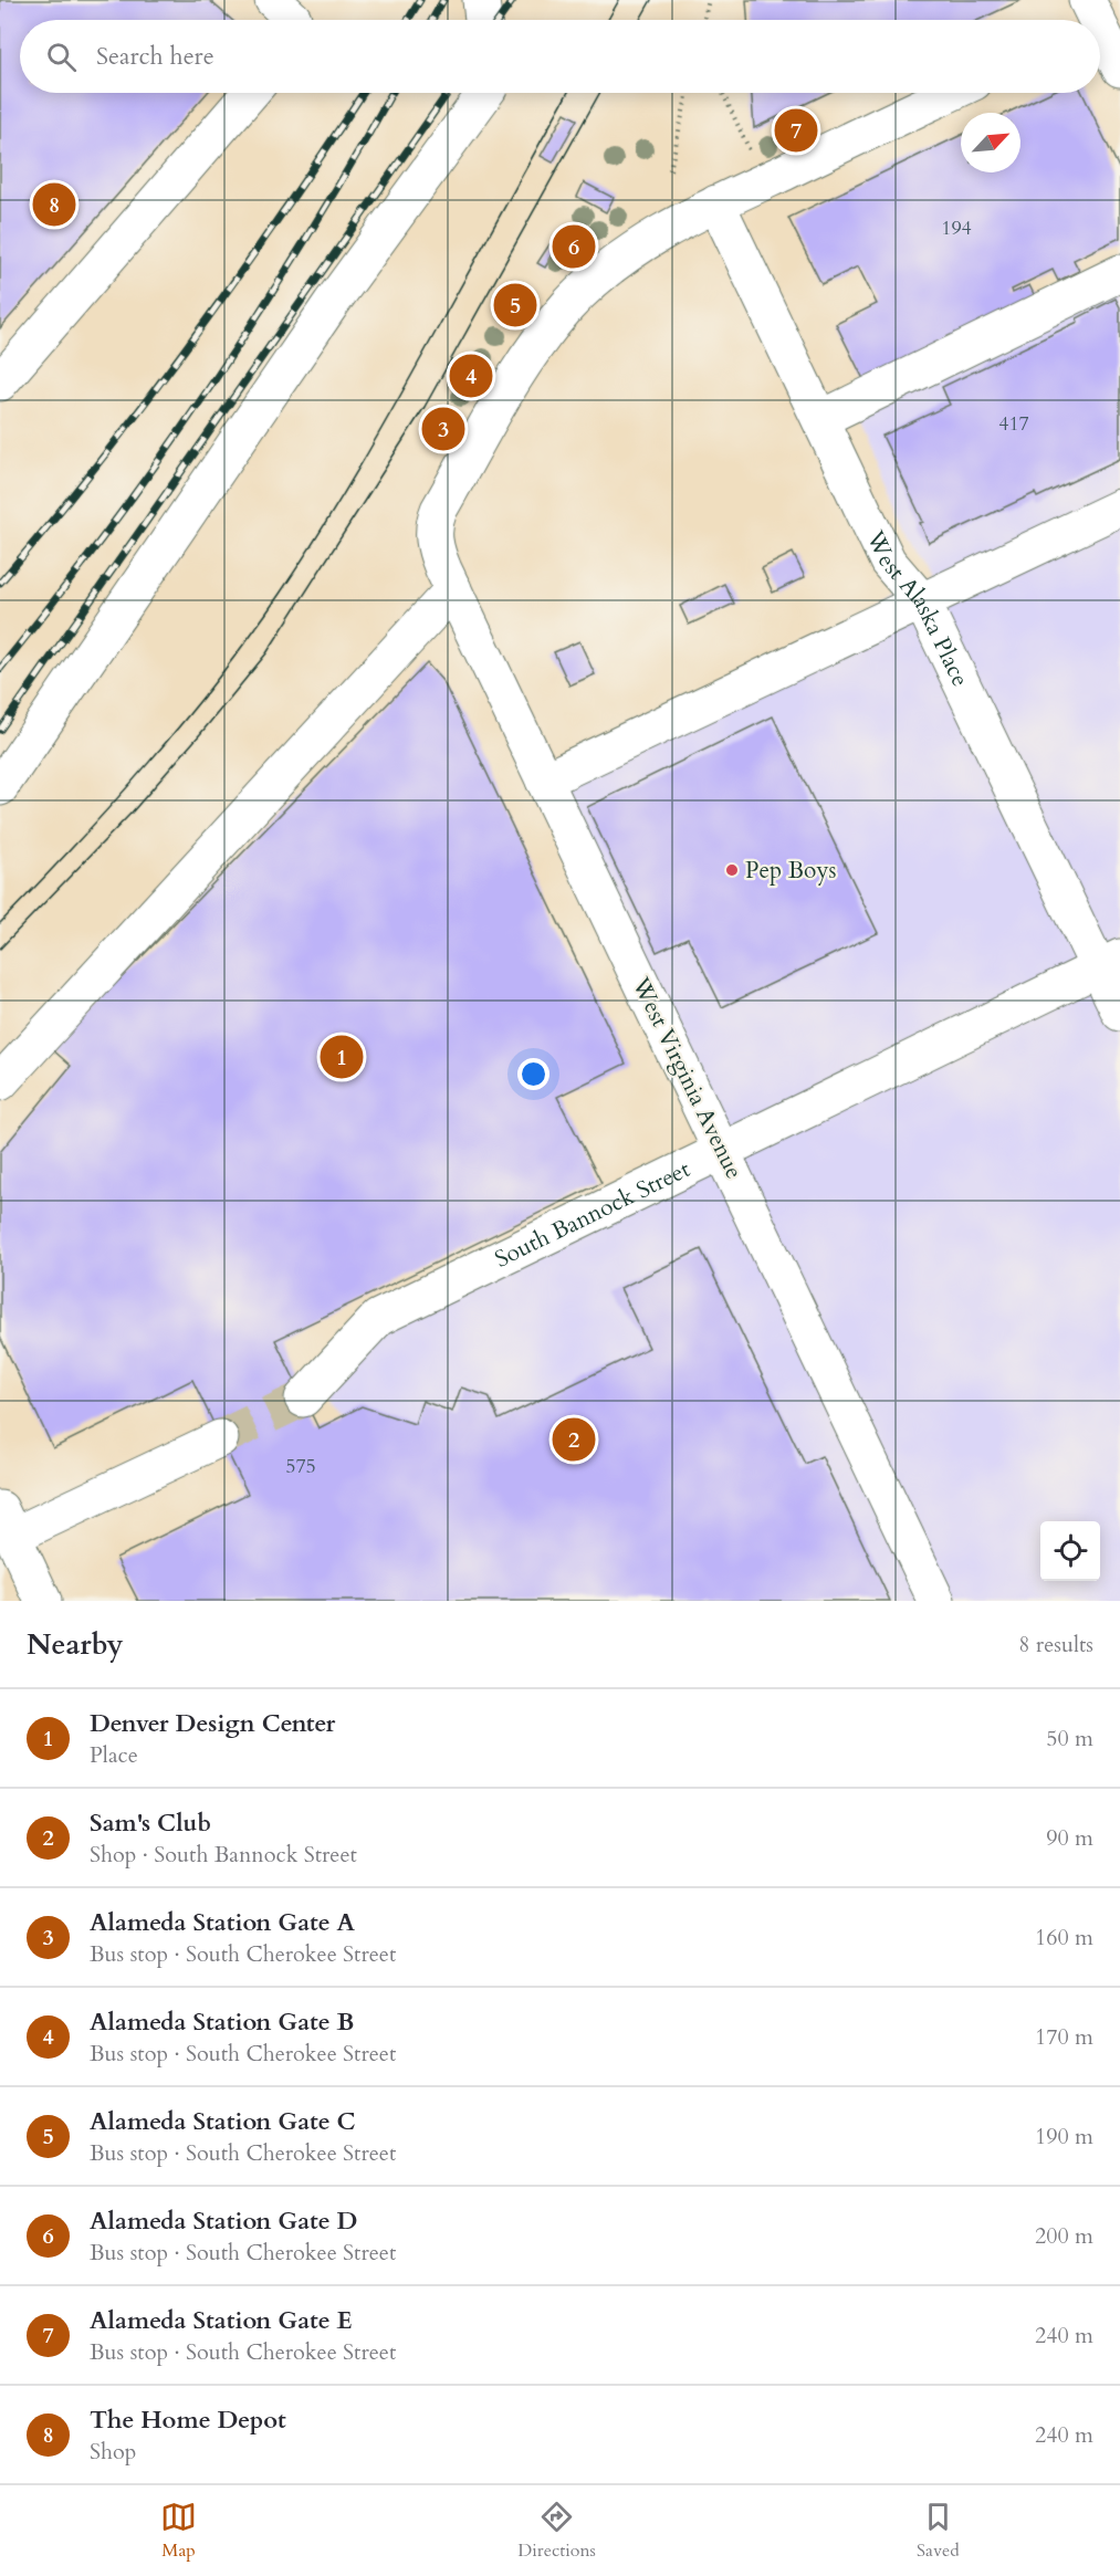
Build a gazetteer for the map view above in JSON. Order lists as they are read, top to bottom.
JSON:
{
  "streets": {
    "street": ["West Alaska Place", "West Virginia Avenue", "South Bannock Street"]
  },
  "crossings": [
    ["West Alaska Place", "West Virginia Avenue"],
    ["West Alaska Place", "South Bannock Street"],
    ["West Virginia Avenue", "South Bannock Street"]
  ],
  "places": ["Pep Boys"],
  "house_numbers": ["194", "417", "575"],
  "north": "top right",
  "page": {
    "search": "Search here",
    "pins": [
      "7",
      "8",
      "6",
      "5",
      "4",
      "3",
      "1",
      "2"
    ],
    "heading": ["Nearby", "8 results"],
    "list": [
      {
        "mark": "1",
        "name": "Denver Design Center",
        "note": "Place",
        "value": "50 m"
      },
      {
        "mark": "2",
        "name": "Sam's Club",
        "note": "Shop · South Bannock Street",
        "value": "90 m"
      },
      {
        "mark": "3",
        "name": "Alameda Station Gate A",
        "note": "Bus stop · South Cherokee Street",
        "value": "160 m"
      },
      {
        "mark": "4",
        "name": "Alameda Station Gate B",
        "note": "Bus stop · South Cherokee Street",
        "value": "170 m"
      },
      {
        "mark": "5",
        "name": "Alameda Station Gate C",
        "note": "Bus stop · South Cherokee Street",
        "value": "190 m"
      },
      {
        "mark": "6",
        "name": "Alameda Station Gate D",
        "note": "Bus stop · South Cherokee Street",
        "value": "200 m"
      },
      {
        "mark": "7",
        "name": "Alameda Station Gate E",
        "note": "Bus stop · South Cherokee Street",
        "value": "240 m"
      },
      {
        "mark": "8",
        "name": "The Home Depot",
        "note": "Shop",
        "value": "240 m"
      }
    ],
    "nav": ["Map", "Directions", "Saved"]
  }
}
